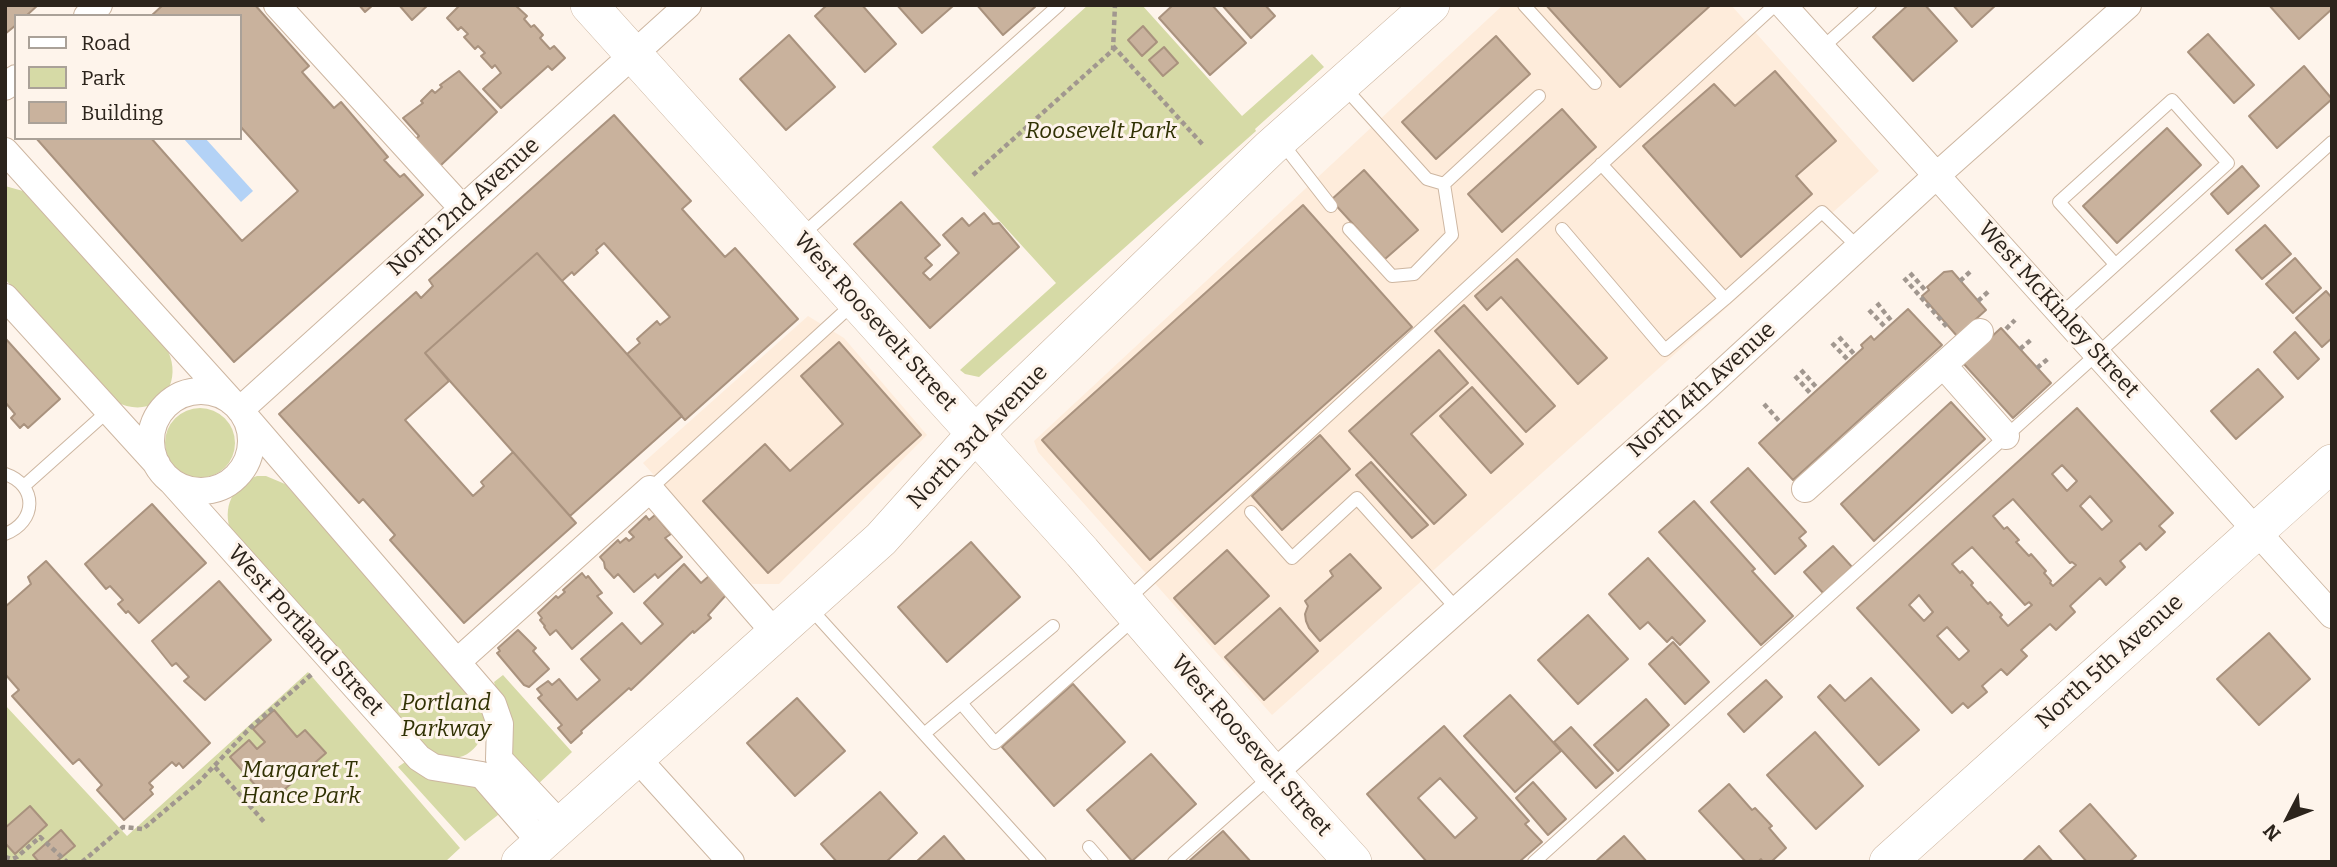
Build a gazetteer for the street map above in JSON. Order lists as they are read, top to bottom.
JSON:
{
  "streets": {
    "street": [
      "North 2nd Avenue",
      "West McKinley Street",
      "West Roosevelt Street",
      "North 4th Avenue",
      "North 3rd Avenue",
      "West Portland Street",
      "North 5th Avenue"
    ]
  },
  "crossings": [
    ["North 2nd Avenue", "West Roosevelt Street"],
    ["North 2nd Avenue", "West Portland Street"],
    ["West McKinley Street", "North 4th Avenue"],
    ["West McKinley Street", "North 5th Avenue"],
    ["West Roosevelt Street", "North 4th Avenue"],
    ["West Roosevelt Street", "North 3rd Avenue"]
  ],
  "parks": ["Roosevelt Park", "Portland Parkway", "Margaret T. Hance Park"],
  "legend": ["Road", "Park", "Building"],
  "north": "bottom left"
}
